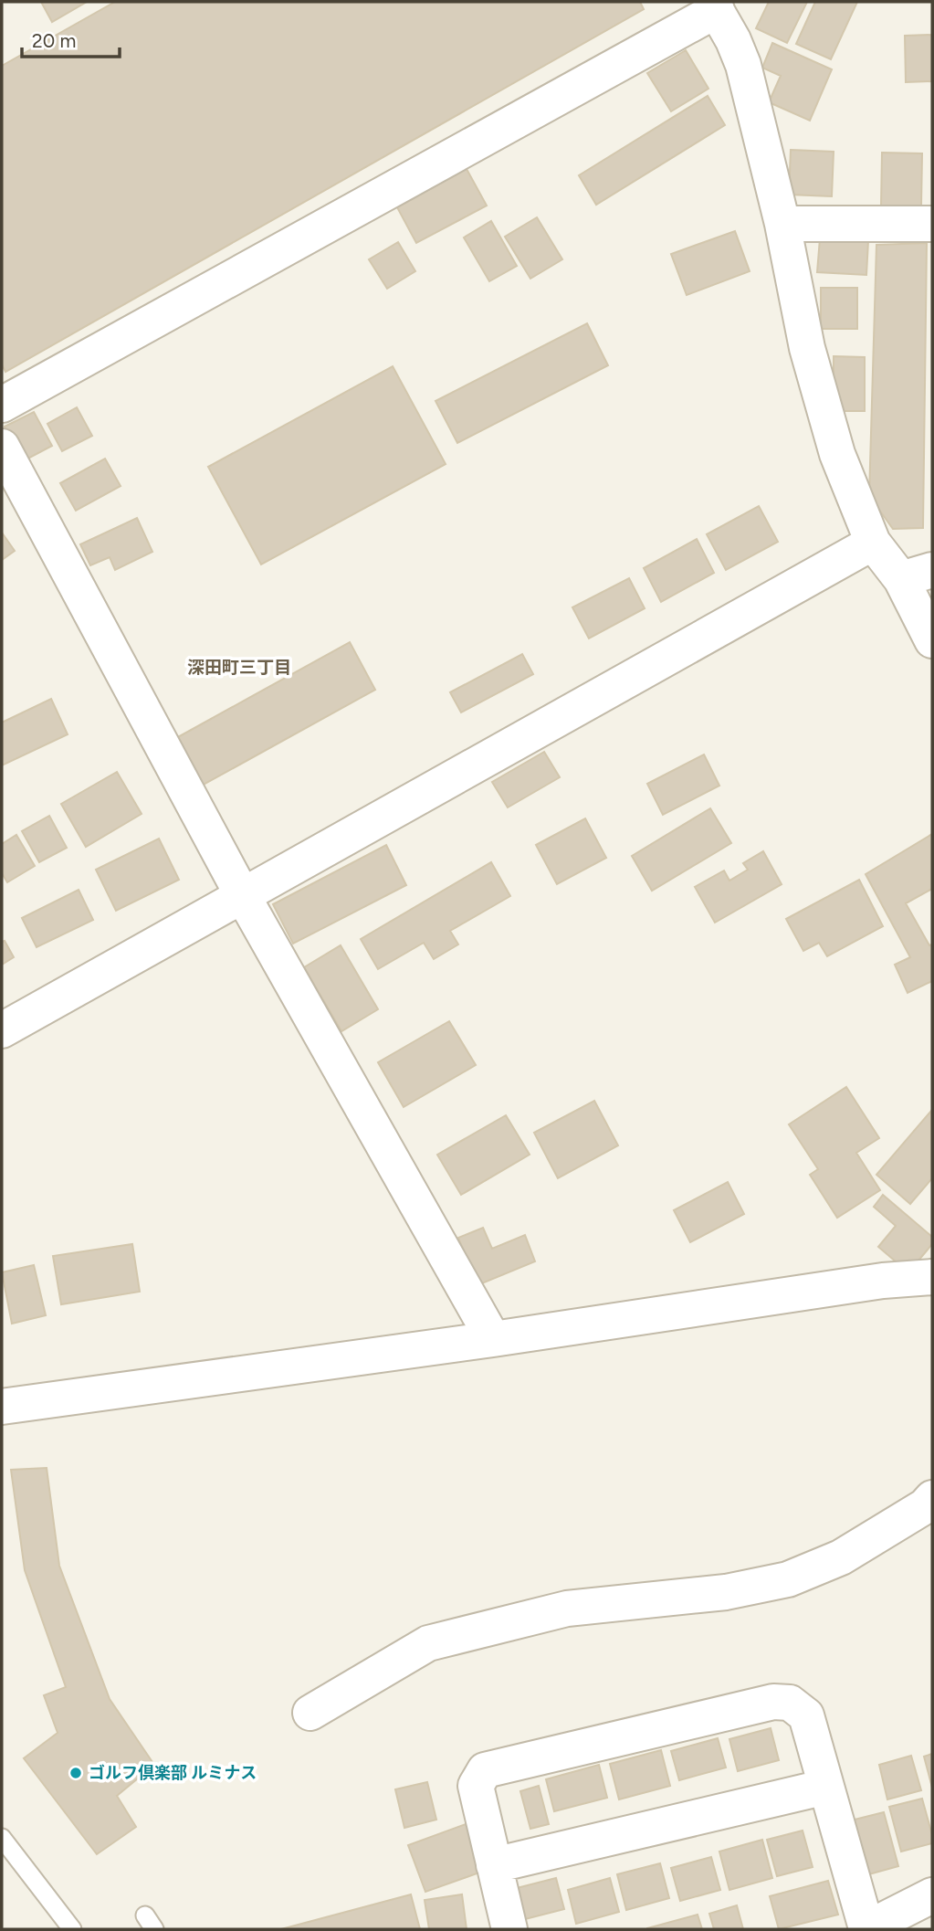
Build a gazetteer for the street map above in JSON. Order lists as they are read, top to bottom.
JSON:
{
  "districts": ["深田町三丁目"],
  "places": ["ゴルフ倶楽部 ルミナス"],
  "scale_bar": "20 m"
}
